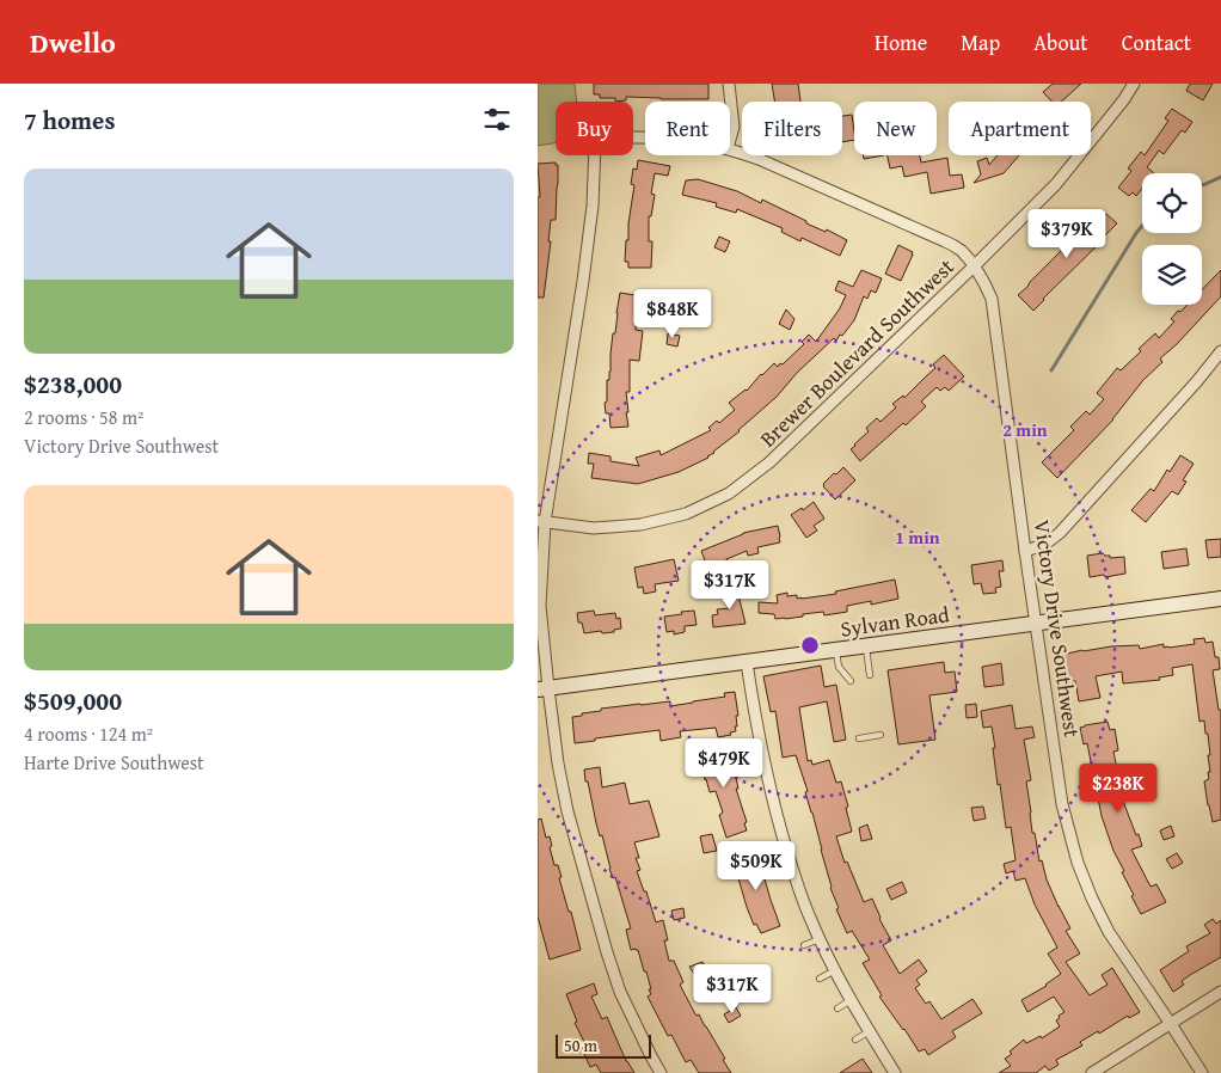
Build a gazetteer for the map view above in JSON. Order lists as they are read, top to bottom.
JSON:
{
  "streets": {
    "main road": ["Sylvan Road"],
    "street": ["Brewer Boulevard Southwest", "Victory Drive Southwest"]
  },
  "crossings": [
    ["Brewer Boulevard Southwest", "Victory Drive Southwest"],
    ["Sylvan Road", "Victory Drive Southwest"]
  ],
  "scale_bar": "50 m",
  "page": {
    "header": "Dwello",
    "nav": [
      "Home",
      "Map",
      "About",
      "Contact"
    ],
    "heading": "7 homes",
    "chip": [
      "Buy",
      "Rent",
      "Filters",
      "New",
      "Apartment"
    ],
    "list": [
      {
        "name": "$238,000",
        "note": "2 rooms · 58 m² · Victory Drive Southwest"
      },
      {
        "name": "$509,000",
        "note": "4 rooms · 124 m² · Harte Drive Southwest"
      }
    ],
    "price": [
      "$379K",
      "$848K",
      "$317K",
      "$479K",
      "$238K",
      "$509K",
      "$317K"
    ],
    "scale": "50 m"
  },
  "rings": ["2 min", "1 min"]
}
